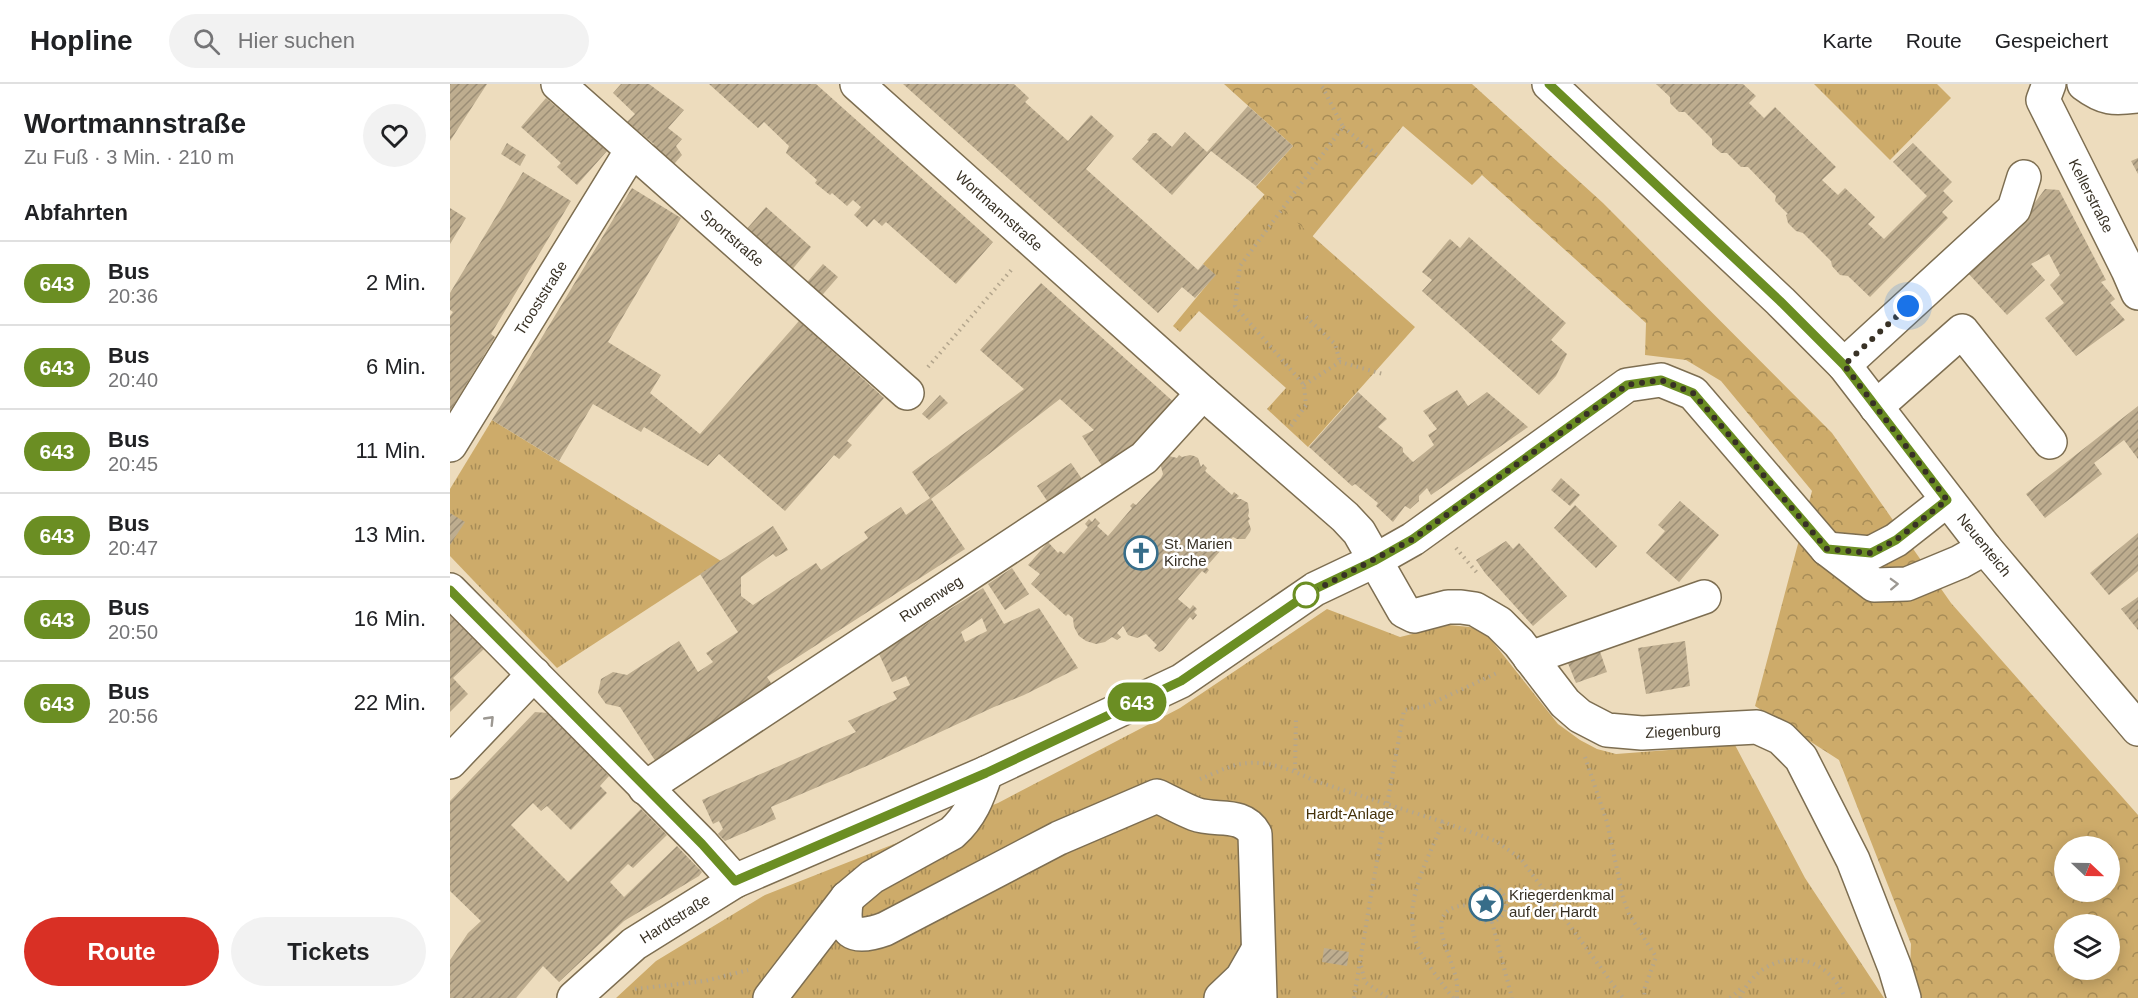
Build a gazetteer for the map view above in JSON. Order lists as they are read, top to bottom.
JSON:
{
  "streets": {
    "street": [
      "Kellerstraße",
      "Wortmannstraße",
      "Sportstraße",
      "Trooststraße",
      "Neuenteich",
      "Runenweg",
      "Ziegenburg",
      "Hardtstraße"
    ]
  },
  "crossings": [
    ["Wortmannstraße", "Runenweg"],
    ["Wortmannstraße", "Ziegenburg"],
    ["Wortmannstraße", "Hardtstraße"],
    ["Sportstraße", "Trooststraße"],
    ["Neuenteich", "Hardtstraße"],
    ["Ziegenburg", "Hardtstraße"]
  ],
  "parks": ["Hardt-Anlage"],
  "places": {
    "church": ["St. Marien Kirche"],
    "place": ["Kriegerdenkmal auf der Hardt"]
  },
  "lines": ["bus line 643"],
  "north": "right",
  "page": {
    "header": "Hopline",
    "search": "Hier suchen",
    "nav": ["Karte", "Route", "Gespeichert"],
    "heading": [
      ["Wortmannstraße", "Zu Fuß · 3 Min. · 210 m"],
      "Abfahrten"
    ],
    "on_map": "643",
    "list": [
      {
        "mark": "643",
        "name": "Bus",
        "note": "20:36",
        "value": "2 Min."
      },
      {
        "mark": "643",
        "name": "Bus",
        "note": "20:40",
        "value": "6 Min."
      },
      {
        "mark": "643",
        "name": "Bus",
        "note": "20:45",
        "value": "11 Min."
      },
      {
        "mark": "643",
        "name": "Bus",
        "note": "20:47",
        "value": "13 Min."
      },
      {
        "mark": "643",
        "name": "Bus",
        "note": "20:50",
        "value": "16 Min."
      },
      {
        "mark": "643",
        "name": "Bus",
        "note": "20:56",
        "value": "22 Min."
      }
    ],
    "buttons": ["Route", "Tickets"]
  }
}
